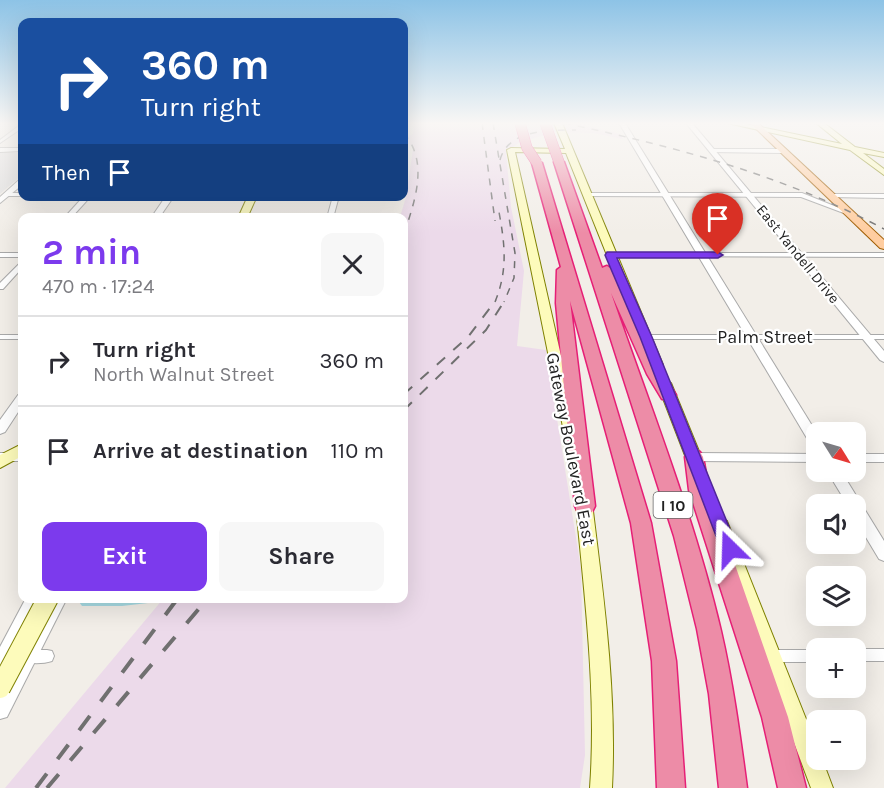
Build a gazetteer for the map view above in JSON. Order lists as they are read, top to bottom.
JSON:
{
  "streets": {
    "highway": ["I 10"],
    "main road": ["Gateway Boulevard East"],
    "street": ["East Yandell Drive", "Palm Street"]
  },
  "crossings": [
    ["East Yandell Drive", "Palm Street"]
  ],
  "north": "bottom right",
  "page": {
    "turn": ["360 m", "Turn right"],
    "then": "Then",
    "heading": ["2 min", "470 m · 17:24"],
    "list": [
      {
        "name": "Turn right",
        "note": "North Walnut Street",
        "value": "360 m"
      },
      {
        "name": "Arrive at destination",
        "value": "110 m"
      }
    ],
    "map_buttons": ["+", "−"],
    "buttons": ["Exit", "Share"]
  }
}
